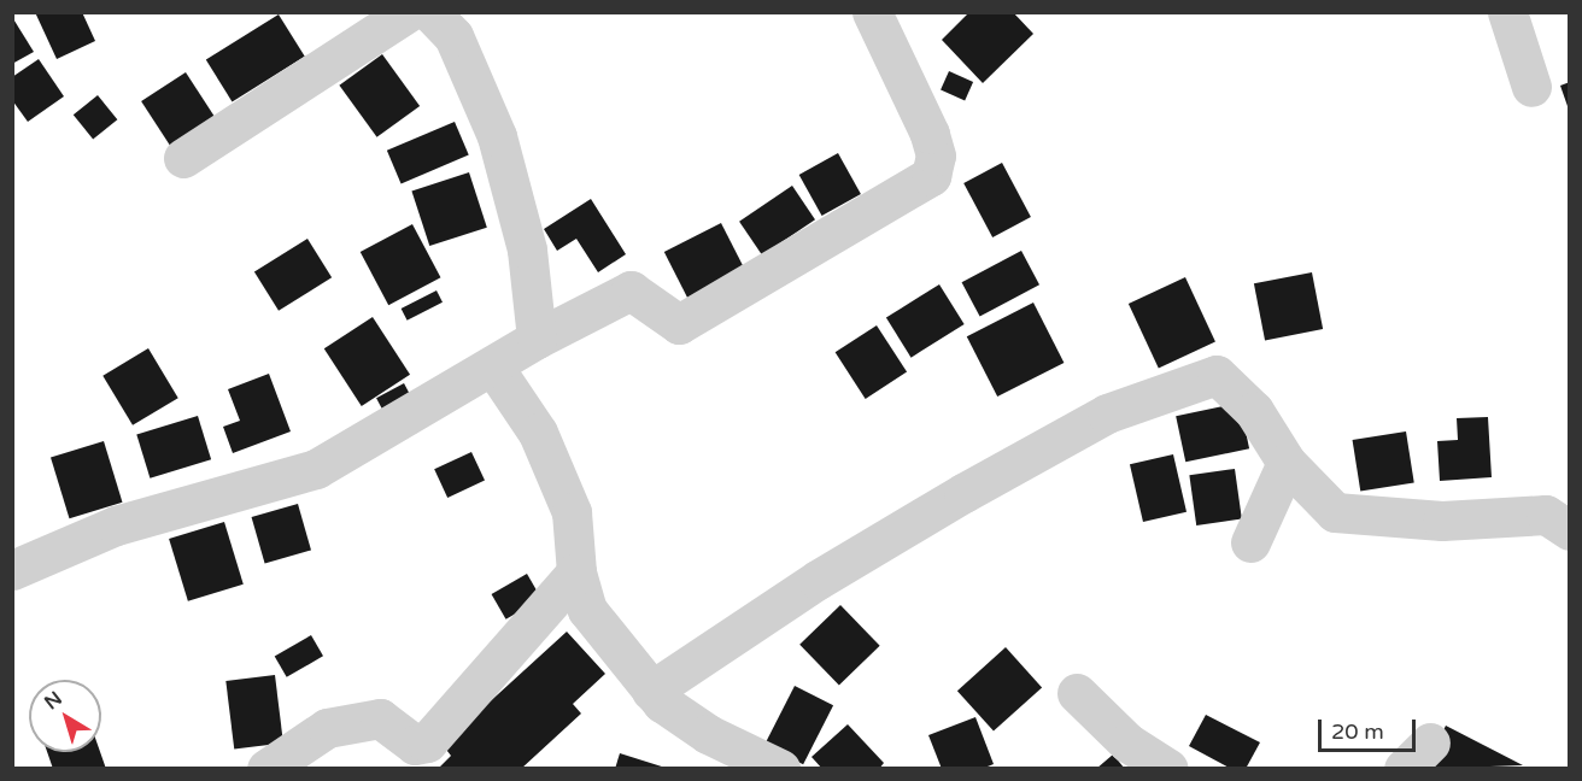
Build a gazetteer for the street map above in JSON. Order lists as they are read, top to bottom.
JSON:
{
  "scale_bar": "20 m",
  "north": "top left"
}
